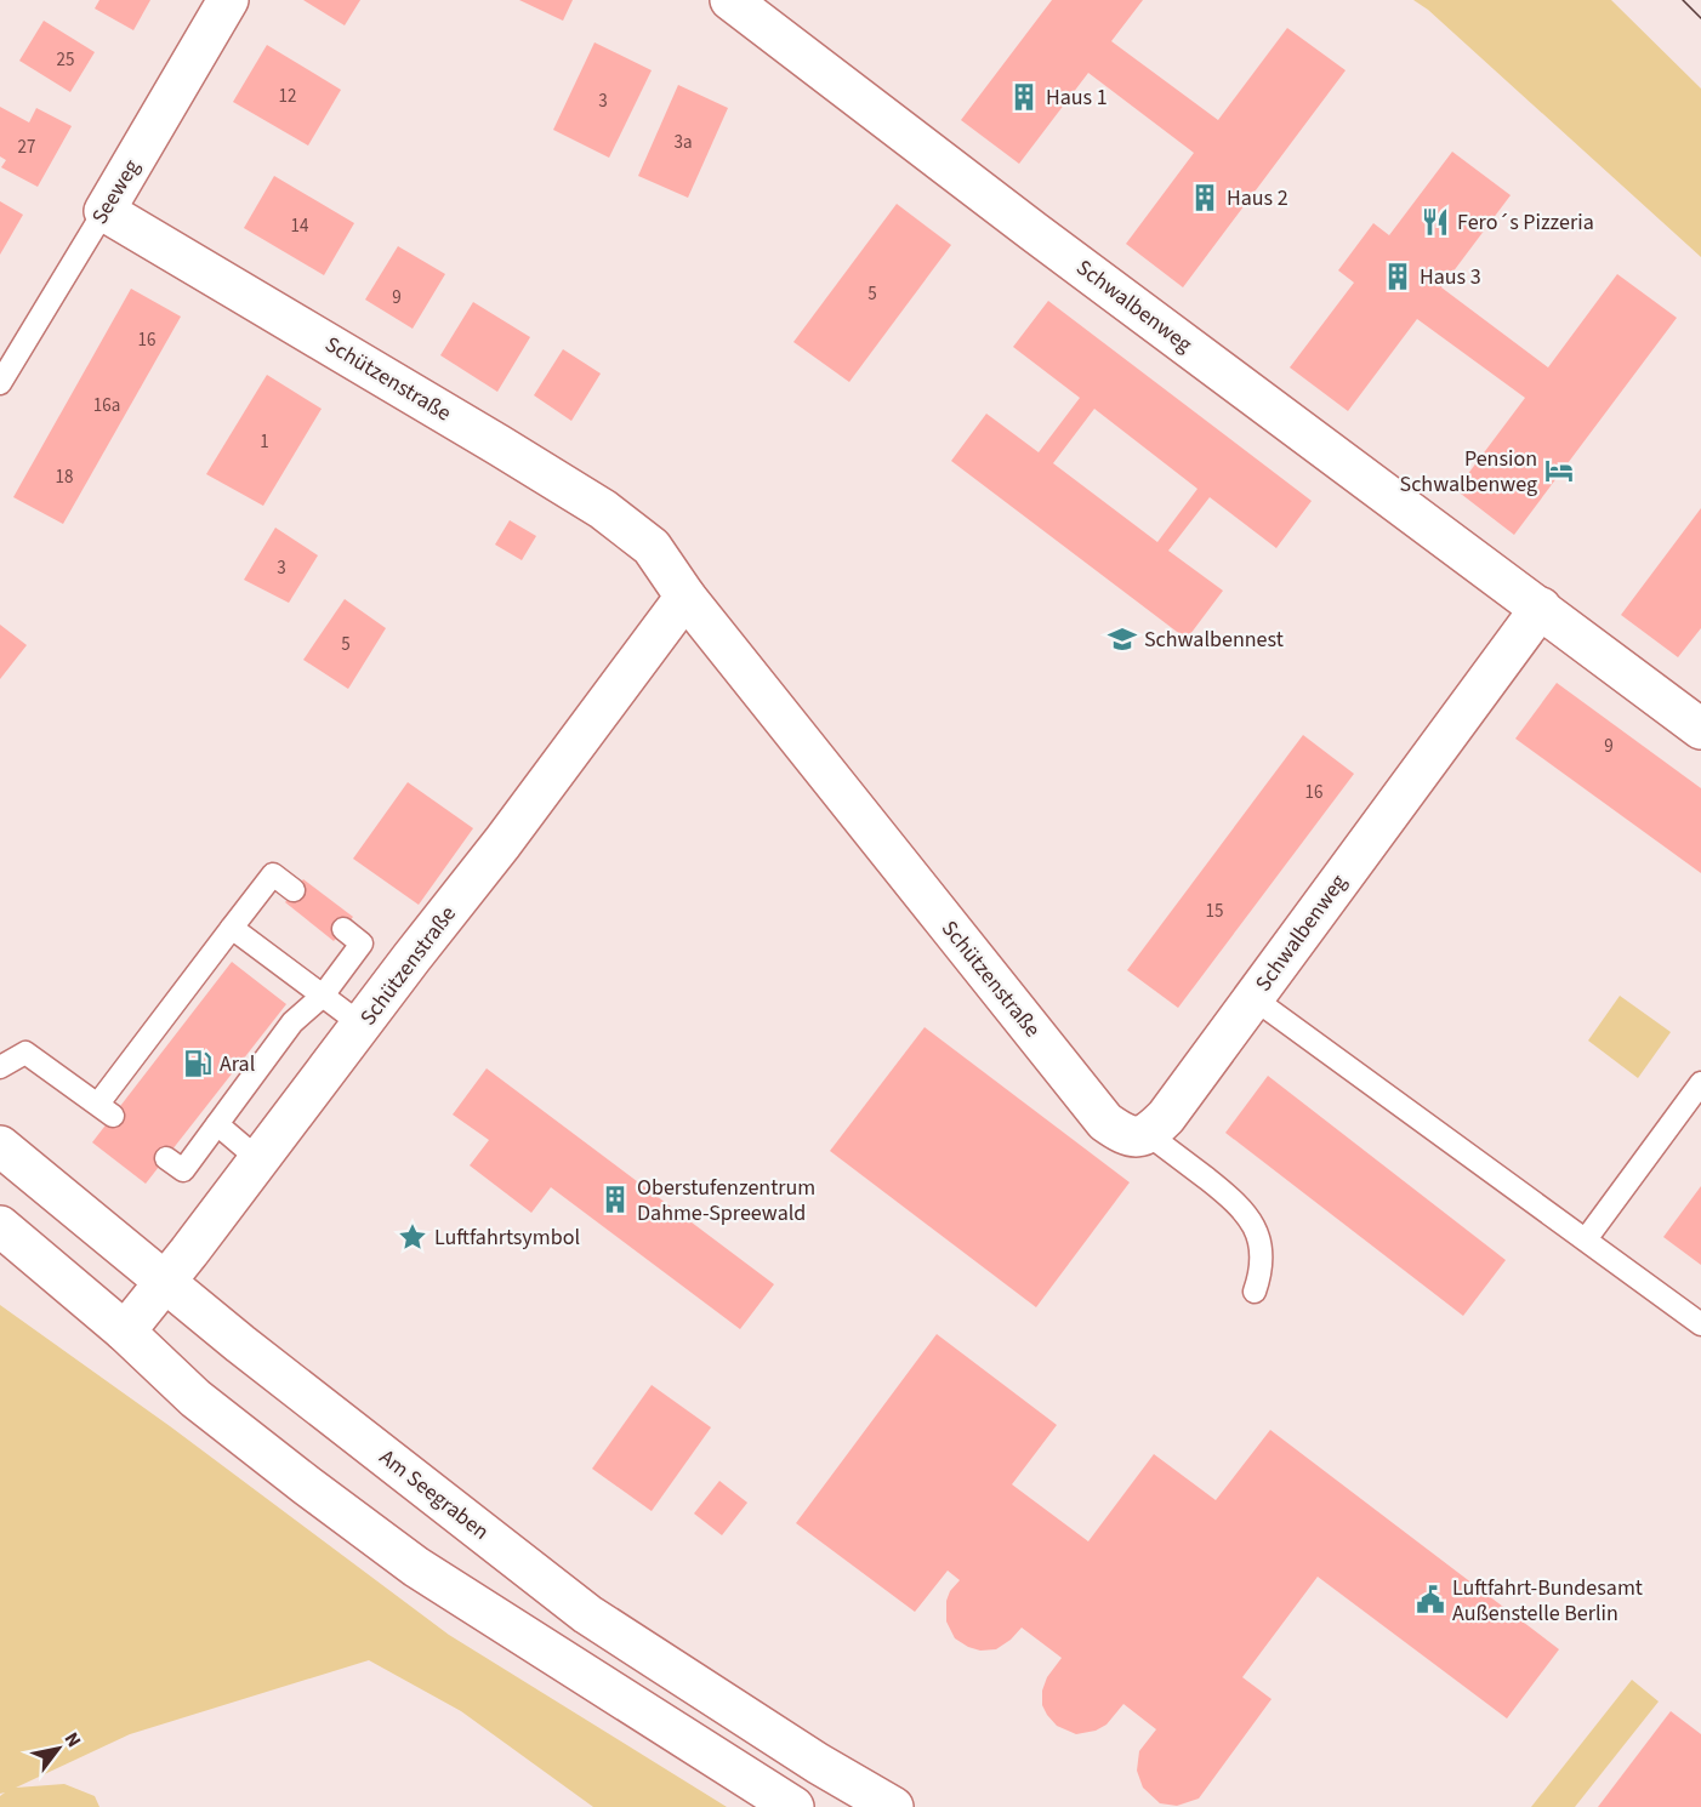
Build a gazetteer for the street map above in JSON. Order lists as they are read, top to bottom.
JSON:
{
  "streets": {
    "street": [
      "Seeweg",
      "Schwalbenweg",
      "Schützenstraße",
      "Am Seegraben"
    ]
  },
  "crossings": [
    ["Seeweg", "Schützenstraße"],
    ["Schützenstraße", "Am Seegraben"]
  ],
  "places": {
    "building": [
      "Haus 1",
      "Haus 2",
      "Haus 3",
      "Oberstufenzentrum Dahme-Spreewald"
    ],
    "restaurant": ["Fero´s Pizzeria"],
    "hotel": ["Pension Schwalbenweg"],
    "school or university": ["Schwalbennest"],
    "fuel station": ["Aral"],
    "place": ["Luftfahrtsymbol"],
    "public building": ["Luftfahrt-Bundesamt Außenstelle Berlin"]
  },
  "house_numbers": [
    "25",
    "12",
    "3",
    "3a",
    "27",
    "14",
    "5",
    "9",
    "16",
    "16a",
    "1",
    "18",
    "3",
    "5",
    "9",
    "16",
    "15"
  ],
  "north": "top right"
}
